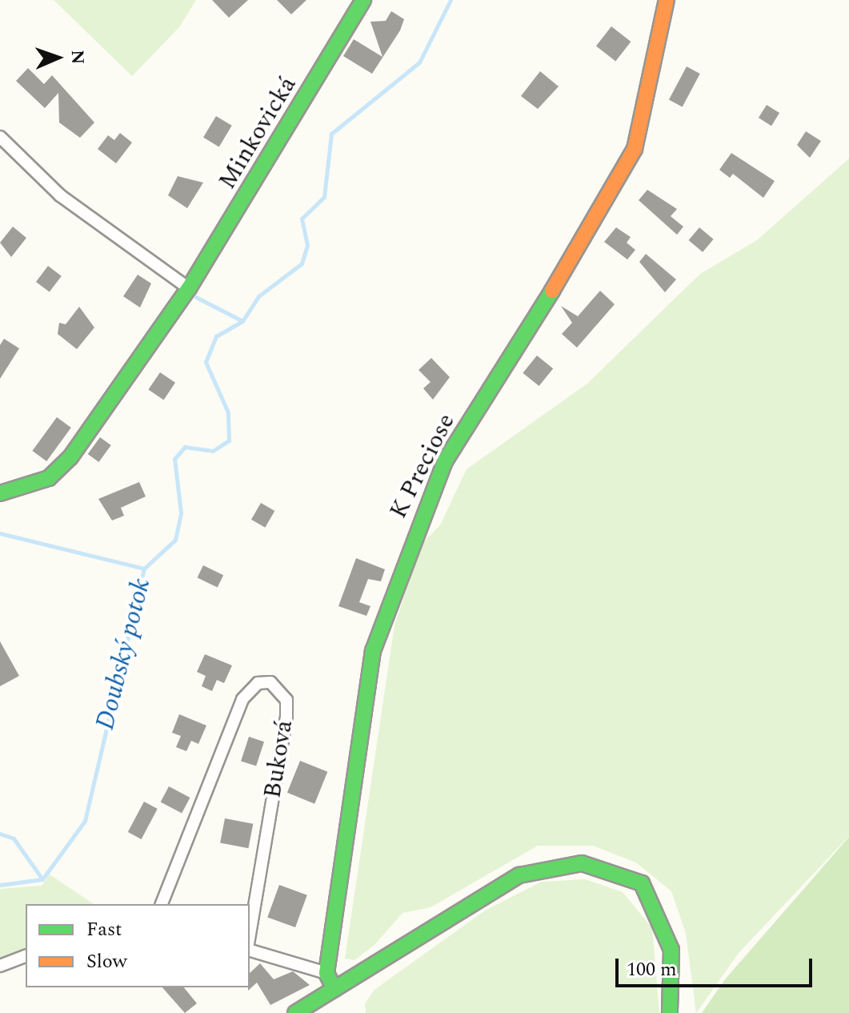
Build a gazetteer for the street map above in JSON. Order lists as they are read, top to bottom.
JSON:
{
  "streets": {
    "street": ["Minkovická", "K Preciose", "Buková"]
  },
  "water": ["Doubský potok"],
  "legend": ["Fast", "Slow"],
  "scale_bar": "100 m",
  "north": "right"
}
